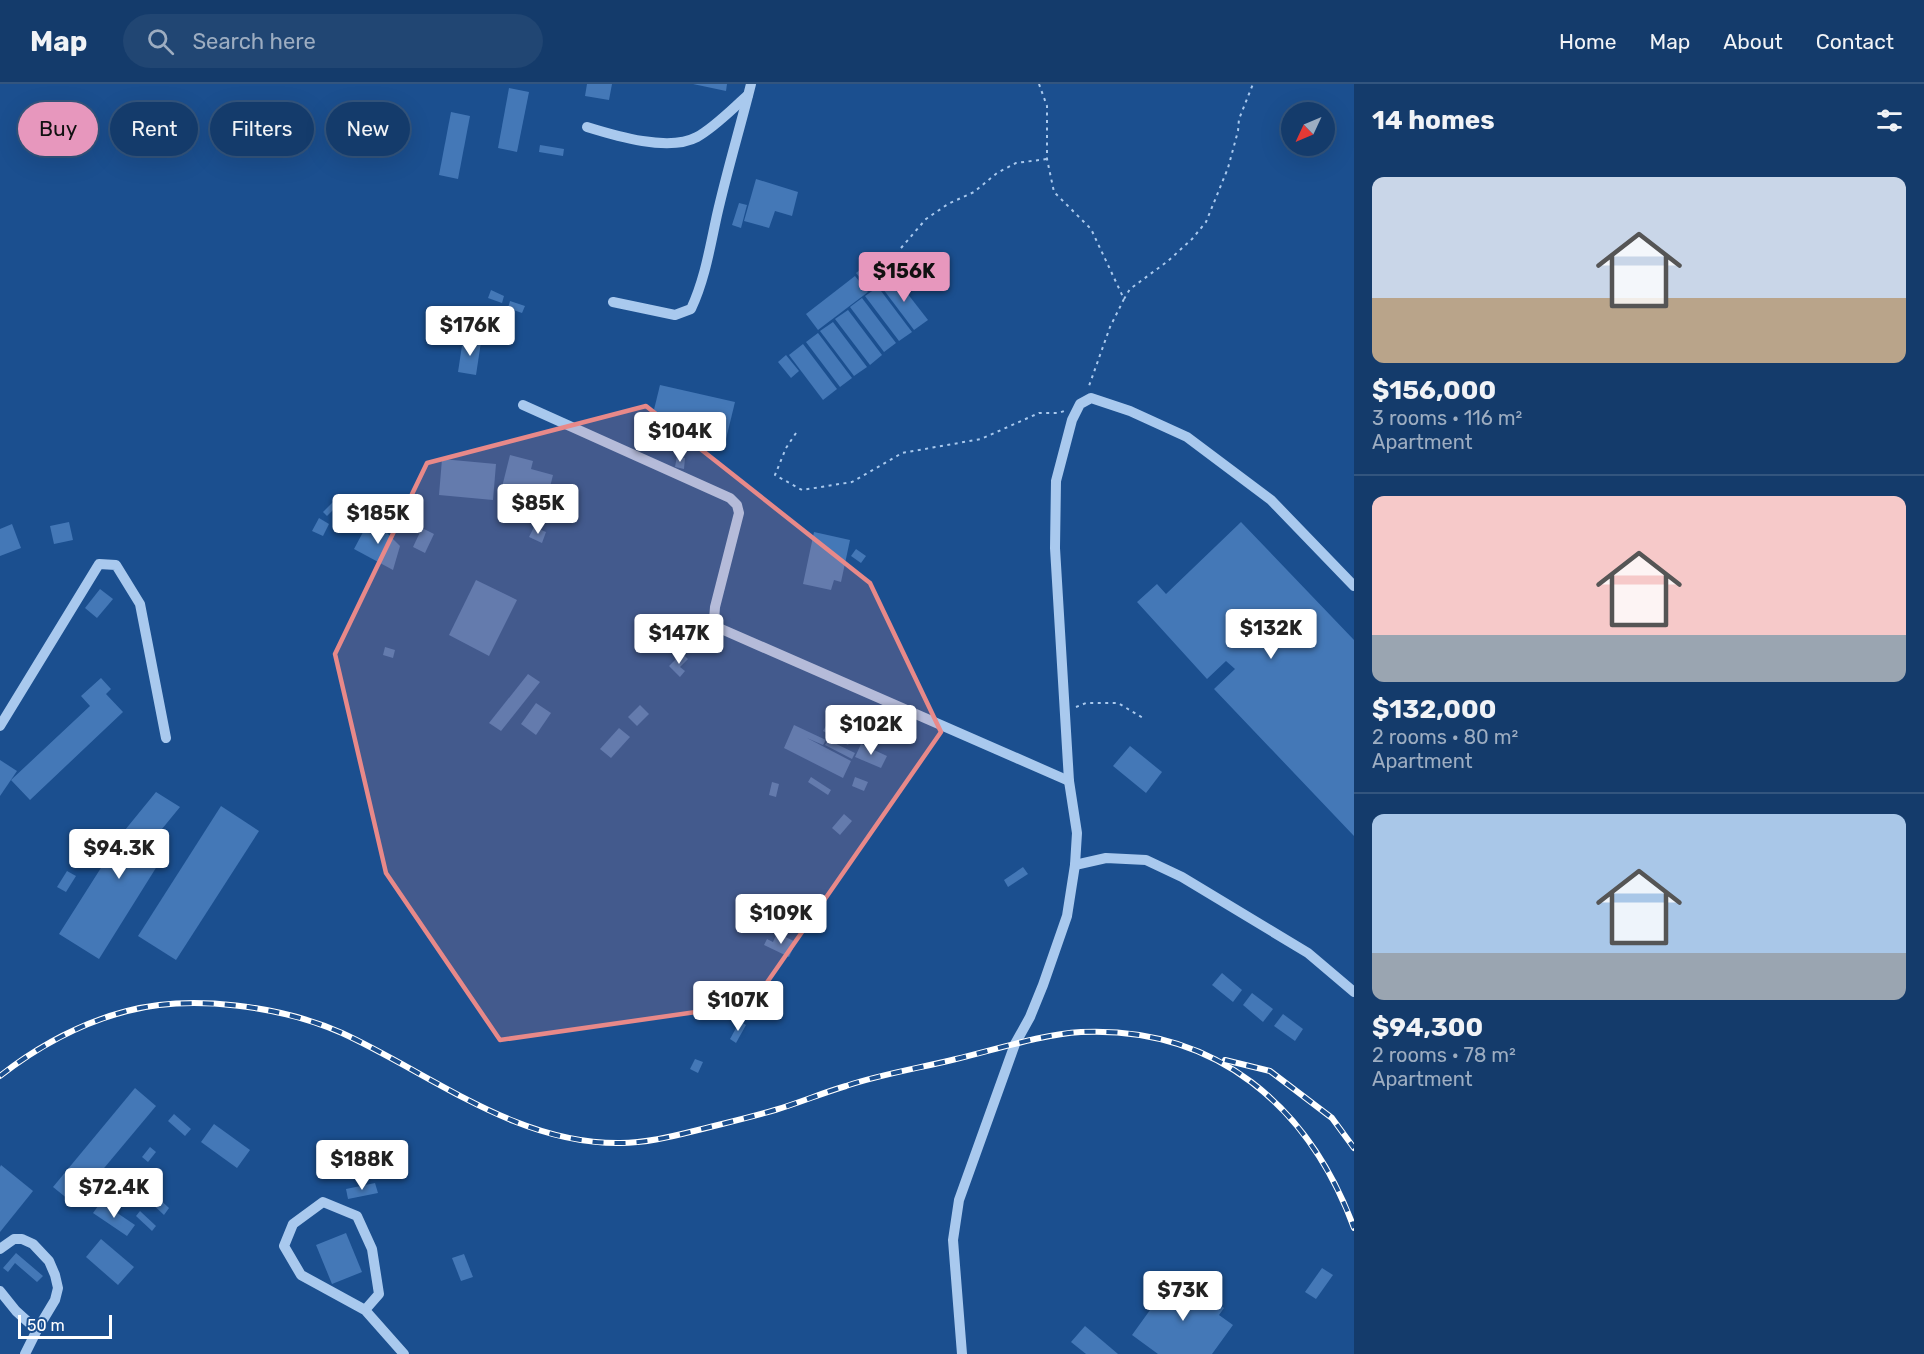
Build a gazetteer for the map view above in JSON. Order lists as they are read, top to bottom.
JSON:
{
  "scale_bar": "50 m",
  "north": "bottom left",
  "page": {
    "header": "Map",
    "search": "Search here",
    "nav": [
      "Home",
      "Map",
      "About",
      "Contact"
    ],
    "heading": "14 homes",
    "chip": [
      "Buy",
      "Rent",
      "Filters",
      "New"
    ],
    "list": [
      {
        "name": "$156,000",
        "note": "3 rooms · 116 m² · Apartment"
      },
      {
        "name": "$132,000",
        "note": "2 rooms · 80 m² · Apartment"
      },
      {
        "name": "$94,300",
        "note": "2 rooms · 78 m² · Apartment"
      }
    ],
    "price": [
      "$156K",
      "$176K",
      "$104K",
      "$85K",
      "$185K",
      "$132K",
      "$147K",
      "$102K",
      "$94.3K",
      "$109K",
      "$107K",
      "$188K",
      "$72.4K",
      "$73K"
    ],
    "scale": "50 m"
  }
}
